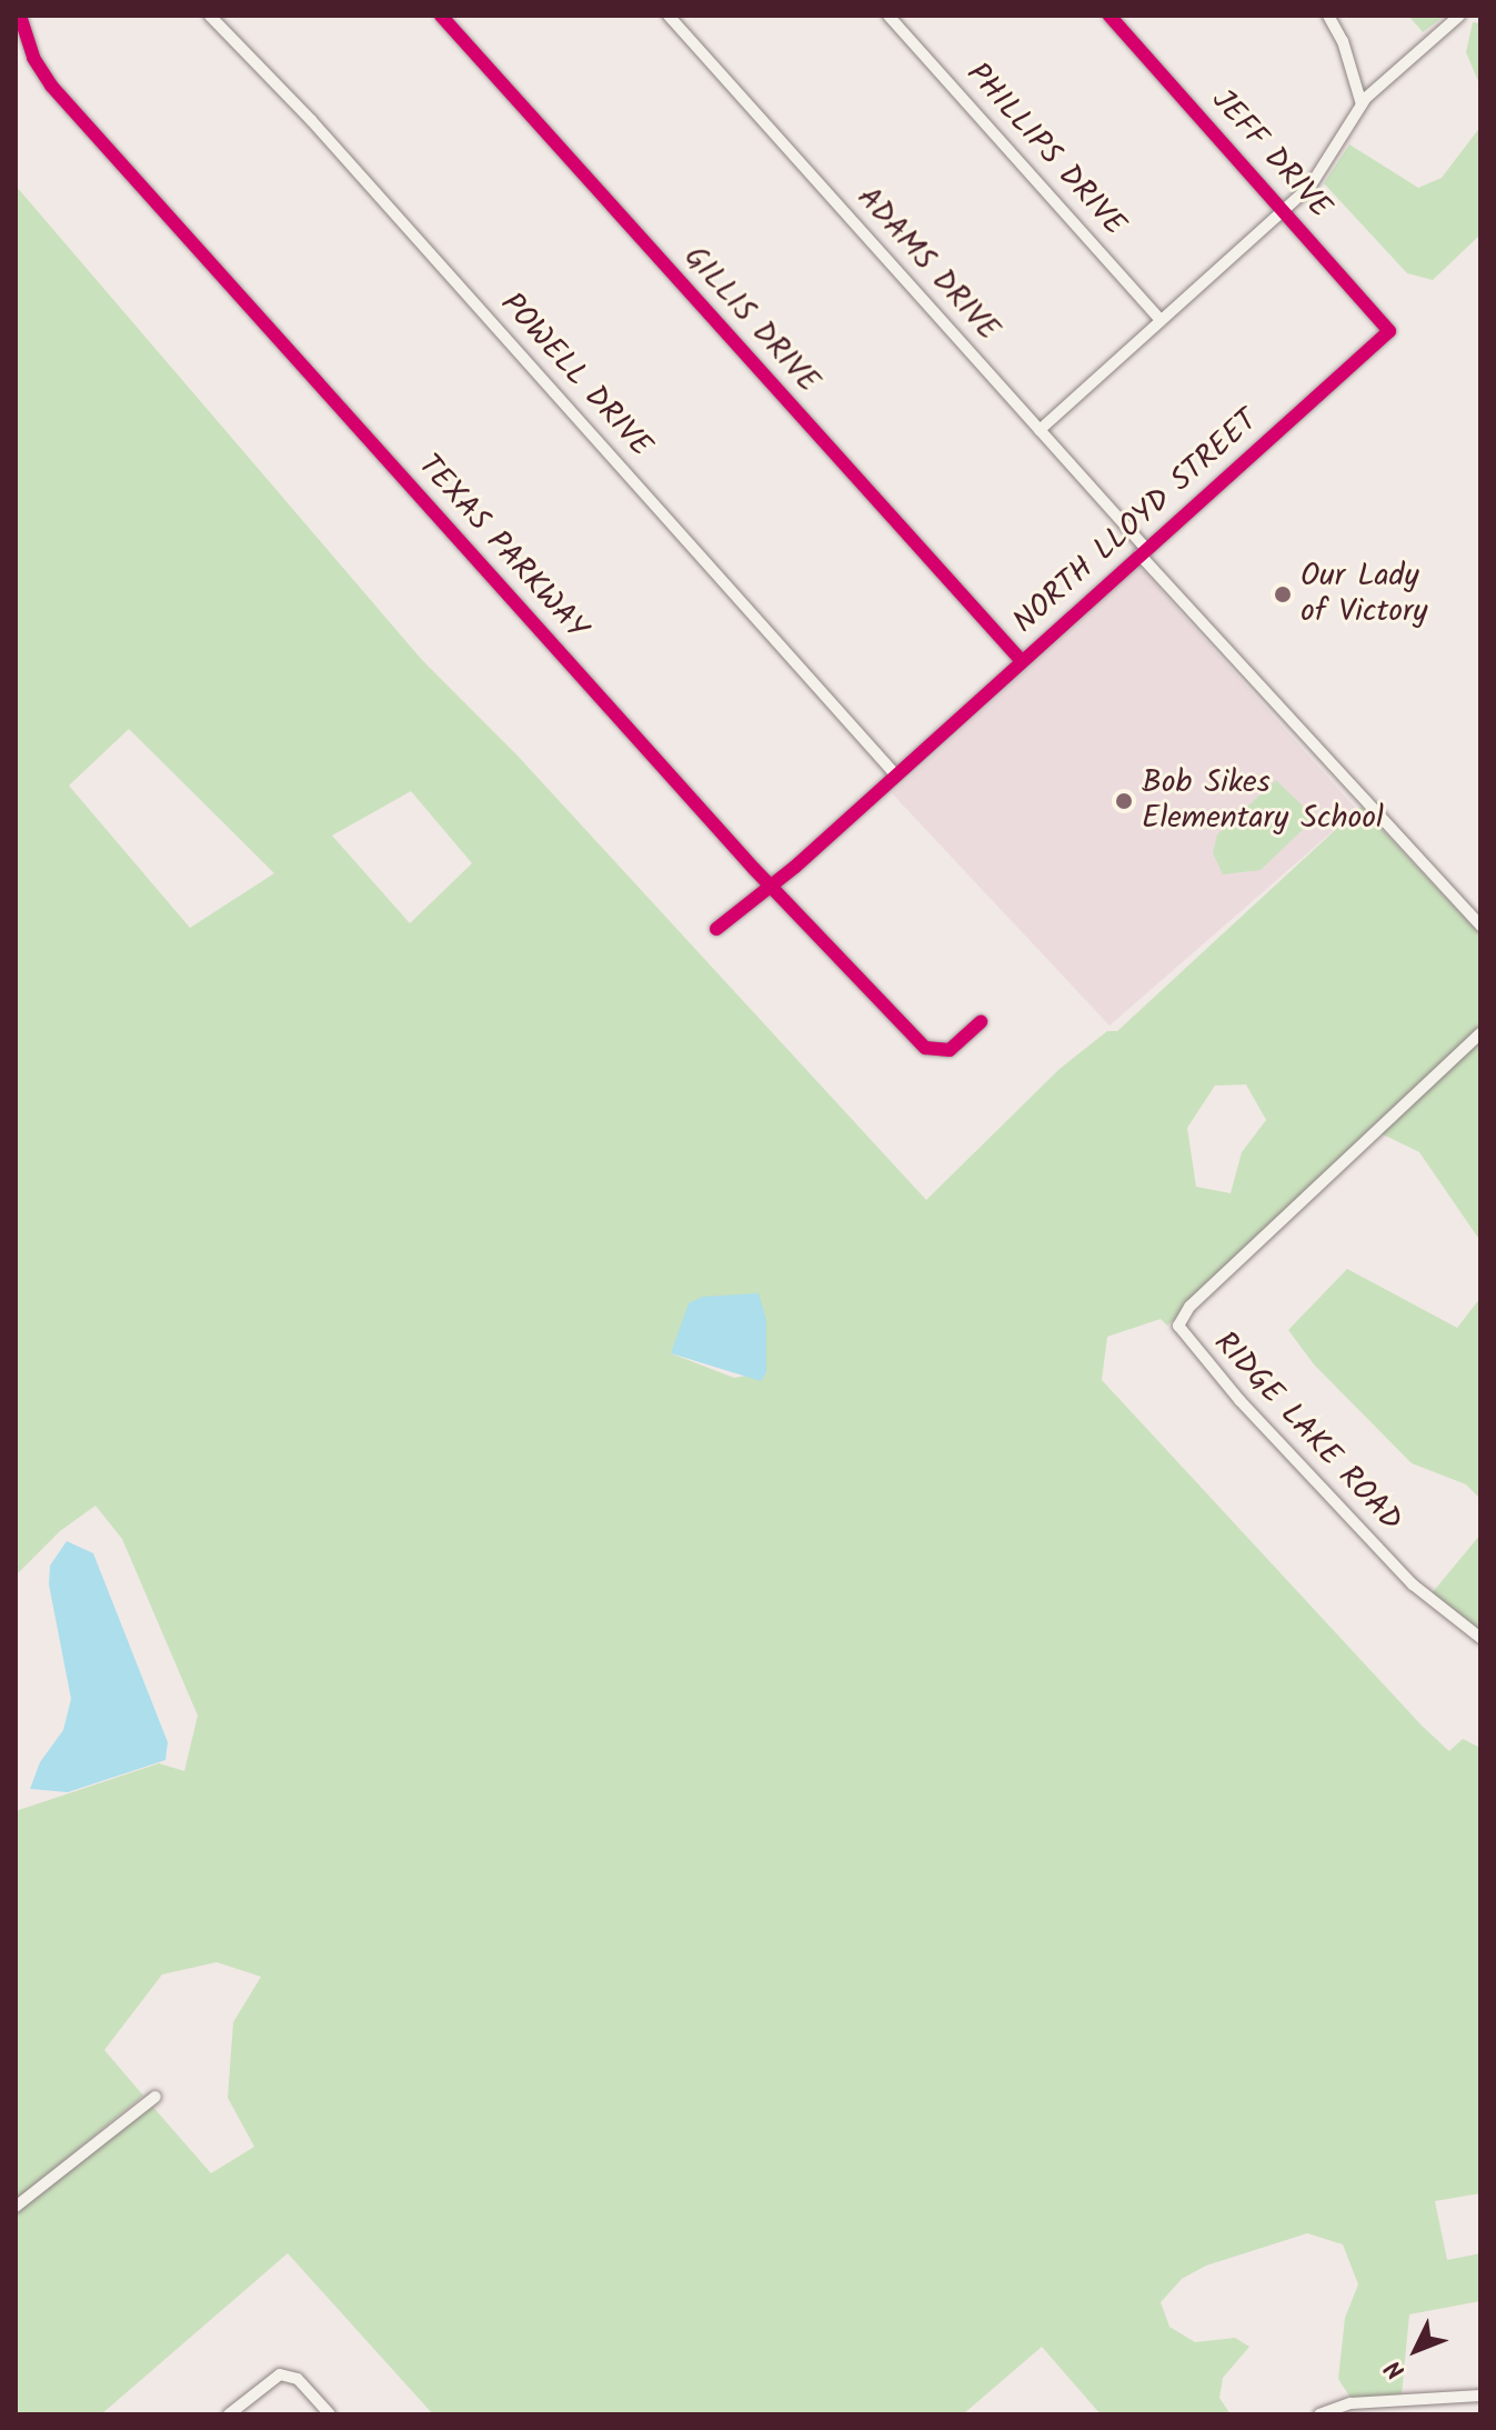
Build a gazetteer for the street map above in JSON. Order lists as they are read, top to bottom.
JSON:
{
  "streets": {
    "street": [
      "PHILLIPS DRIVE",
      "JEFF DRIVE",
      "ADAMS DRIVE",
      "GILLIS DRIVE",
      "POWELL DRIVE",
      "NORTH LLOYD STREET",
      "TEXAS PARKWAY",
      "RIDGE LAKE ROAD"
    ]
  },
  "crossings": [
    ["JEFF DRIVE", "NORTH LLOYD STREET"],
    ["ADAMS DRIVE", "NORTH LLOYD STREET"],
    ["GILLIS DRIVE", "NORTH LLOYD STREET"],
    ["POWELL DRIVE", "NORTH LLOYD STREET"],
    ["NORTH LLOYD STREET", "TEXAS PARKWAY"]
  ],
  "places": ["Our Lady of Victory", "Bob Sikes Elementary School"],
  "north": "bottom left"
}
